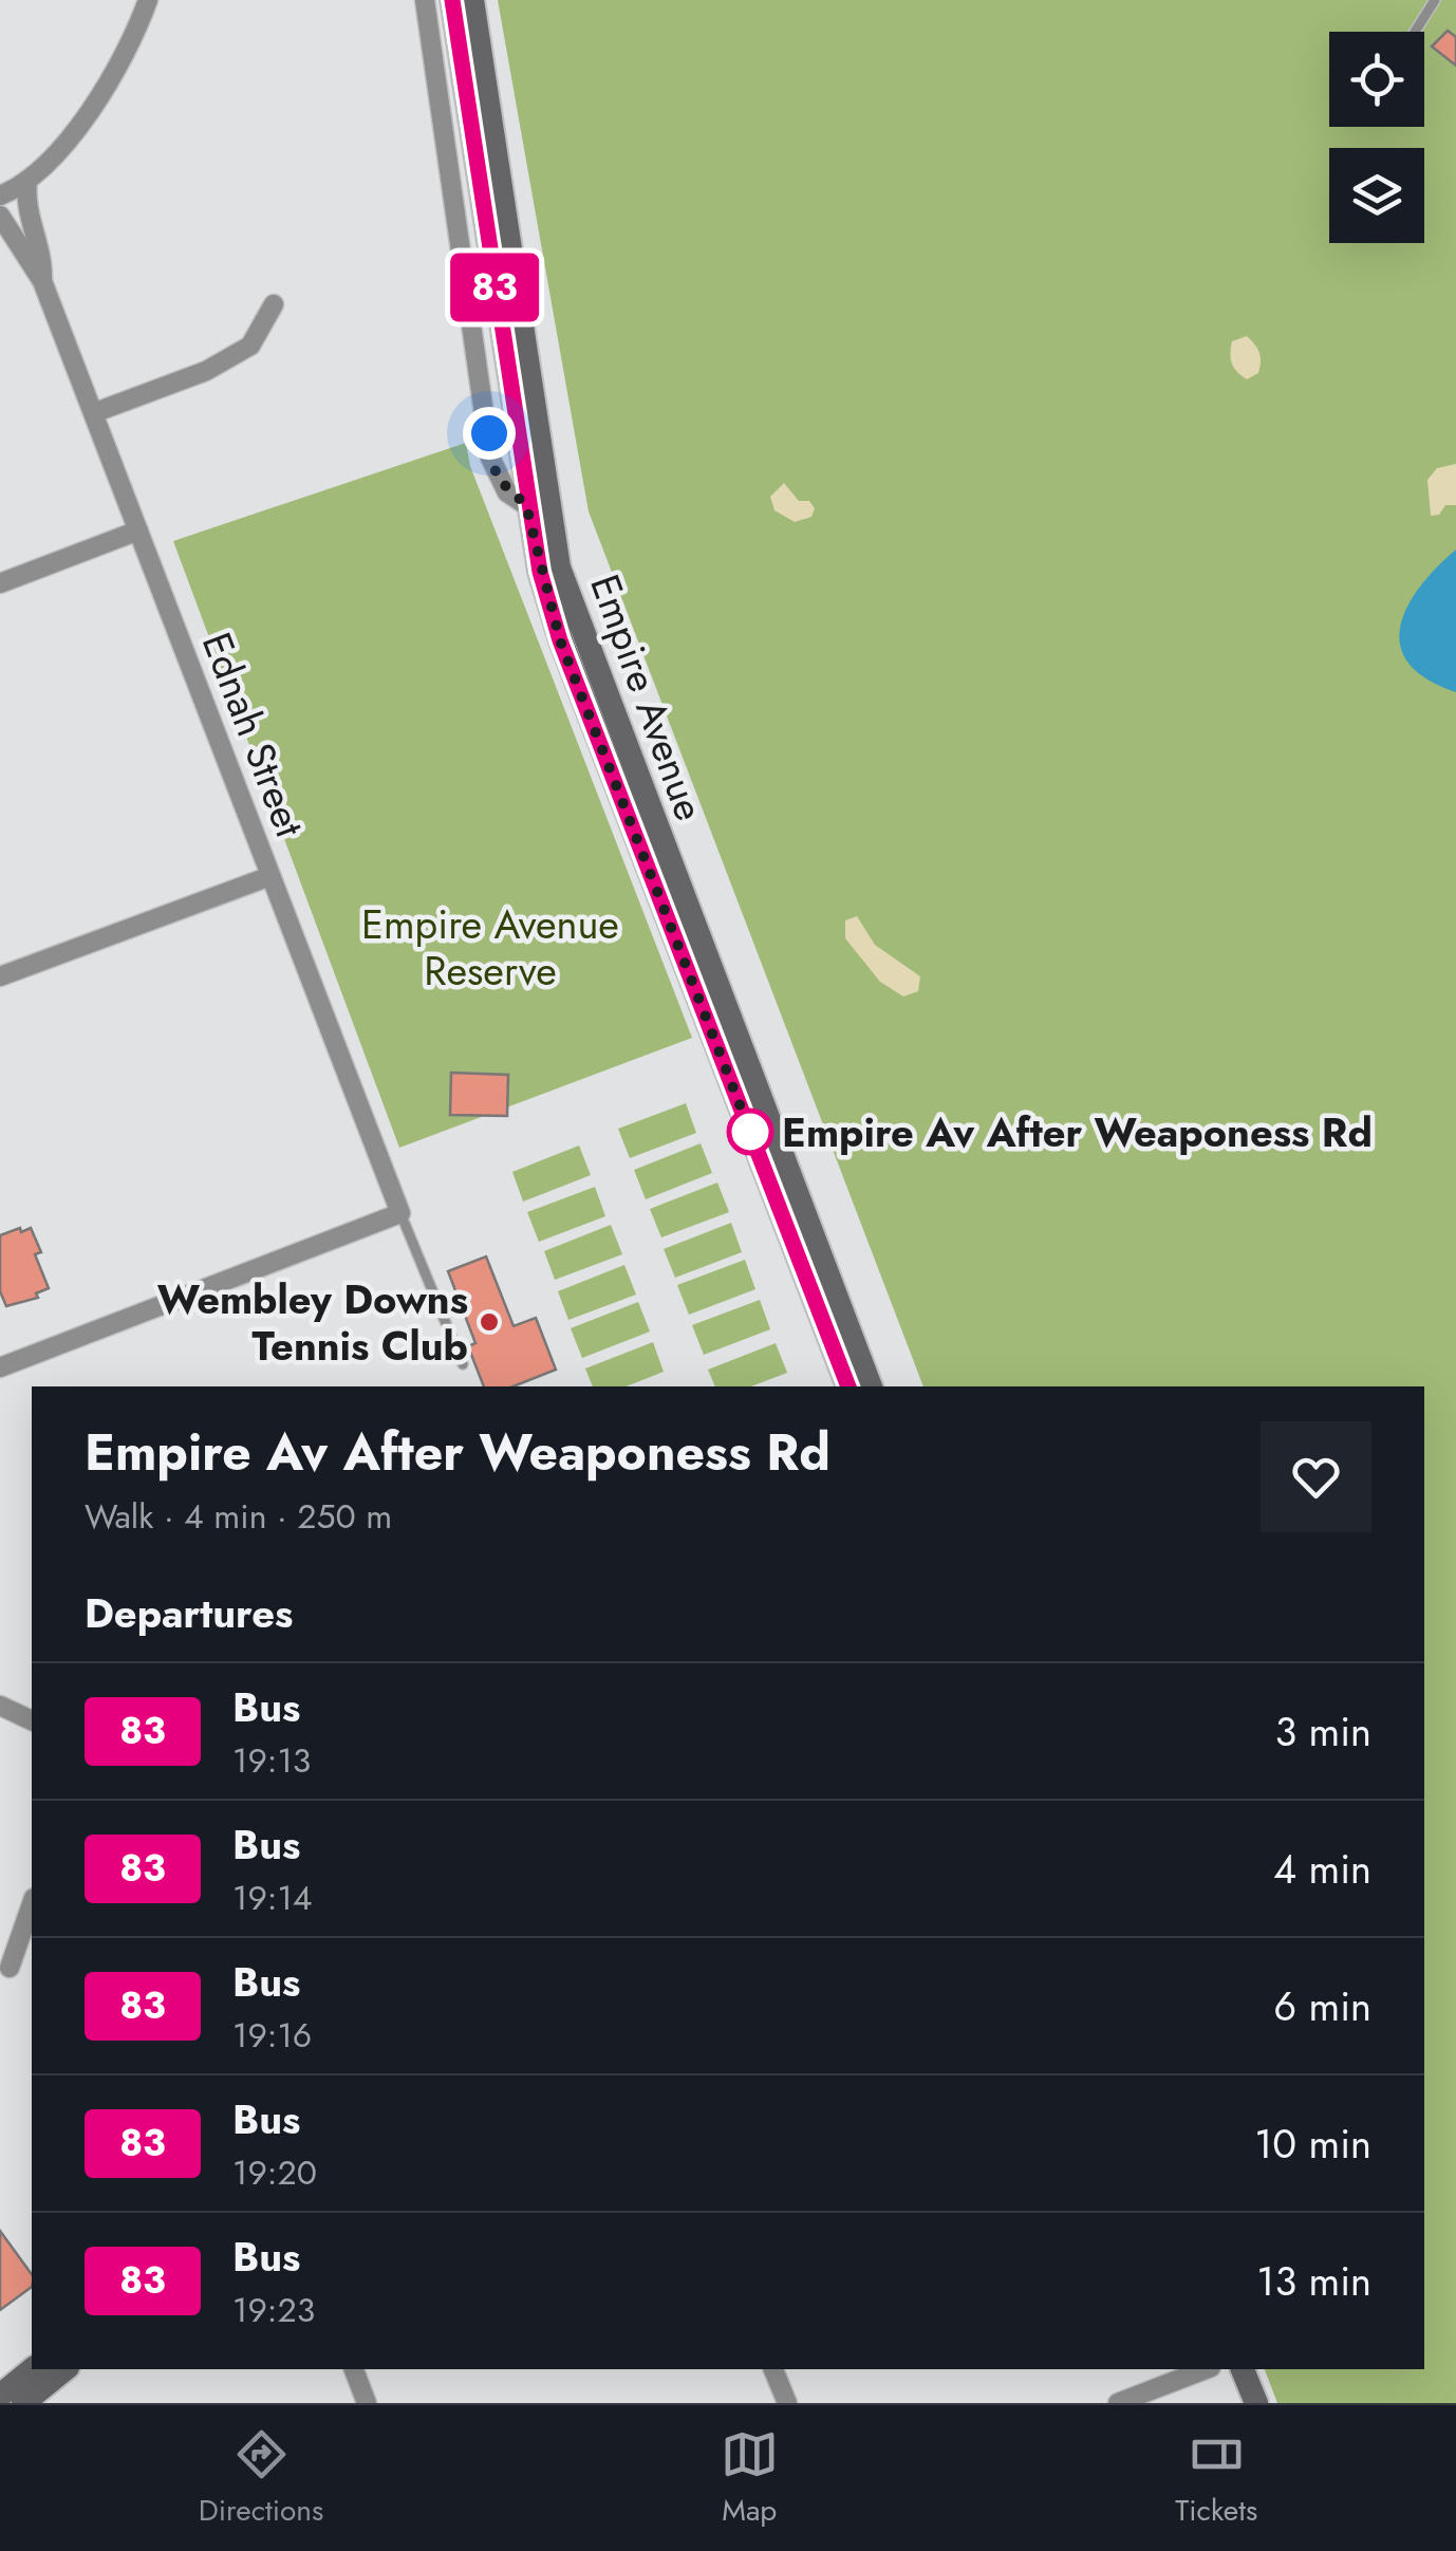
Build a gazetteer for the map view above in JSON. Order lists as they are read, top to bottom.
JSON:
{
  "streets": {
    "main road": ["Empire Avenue"],
    "street": ["Ednah Street"]
  },
  "parks": ["Empire Avenue Reserve"],
  "places": ["Empire Av After Weaponess Rd", "Wembley Downs Tennis Club"],
  "lines": ["bus line 83"],
  "page": {
    "on_map": "83",
    "heading": [
      ["Empire Av After Weaponess Rd", "Walk · 4 min · 250 m"],
      "Departures"
    ],
    "list": [
      {
        "mark": "83",
        "name": "Bus",
        "note": "19:13",
        "value": "3 min"
      },
      {
        "mark": "83",
        "name": "Bus",
        "note": "19:14",
        "value": "4 min"
      },
      {
        "mark": "83",
        "name": "Bus",
        "note": "19:16",
        "value": "6 min"
      },
      {
        "mark": "83",
        "name": "Bus",
        "note": "19:20",
        "value": "10 min"
      },
      {
        "mark": "83",
        "name": "Bus",
        "note": "19:23",
        "value": "13 min"
      }
    ],
    "tabs": ["Directions", "Map", "Tickets"]
  }
}
